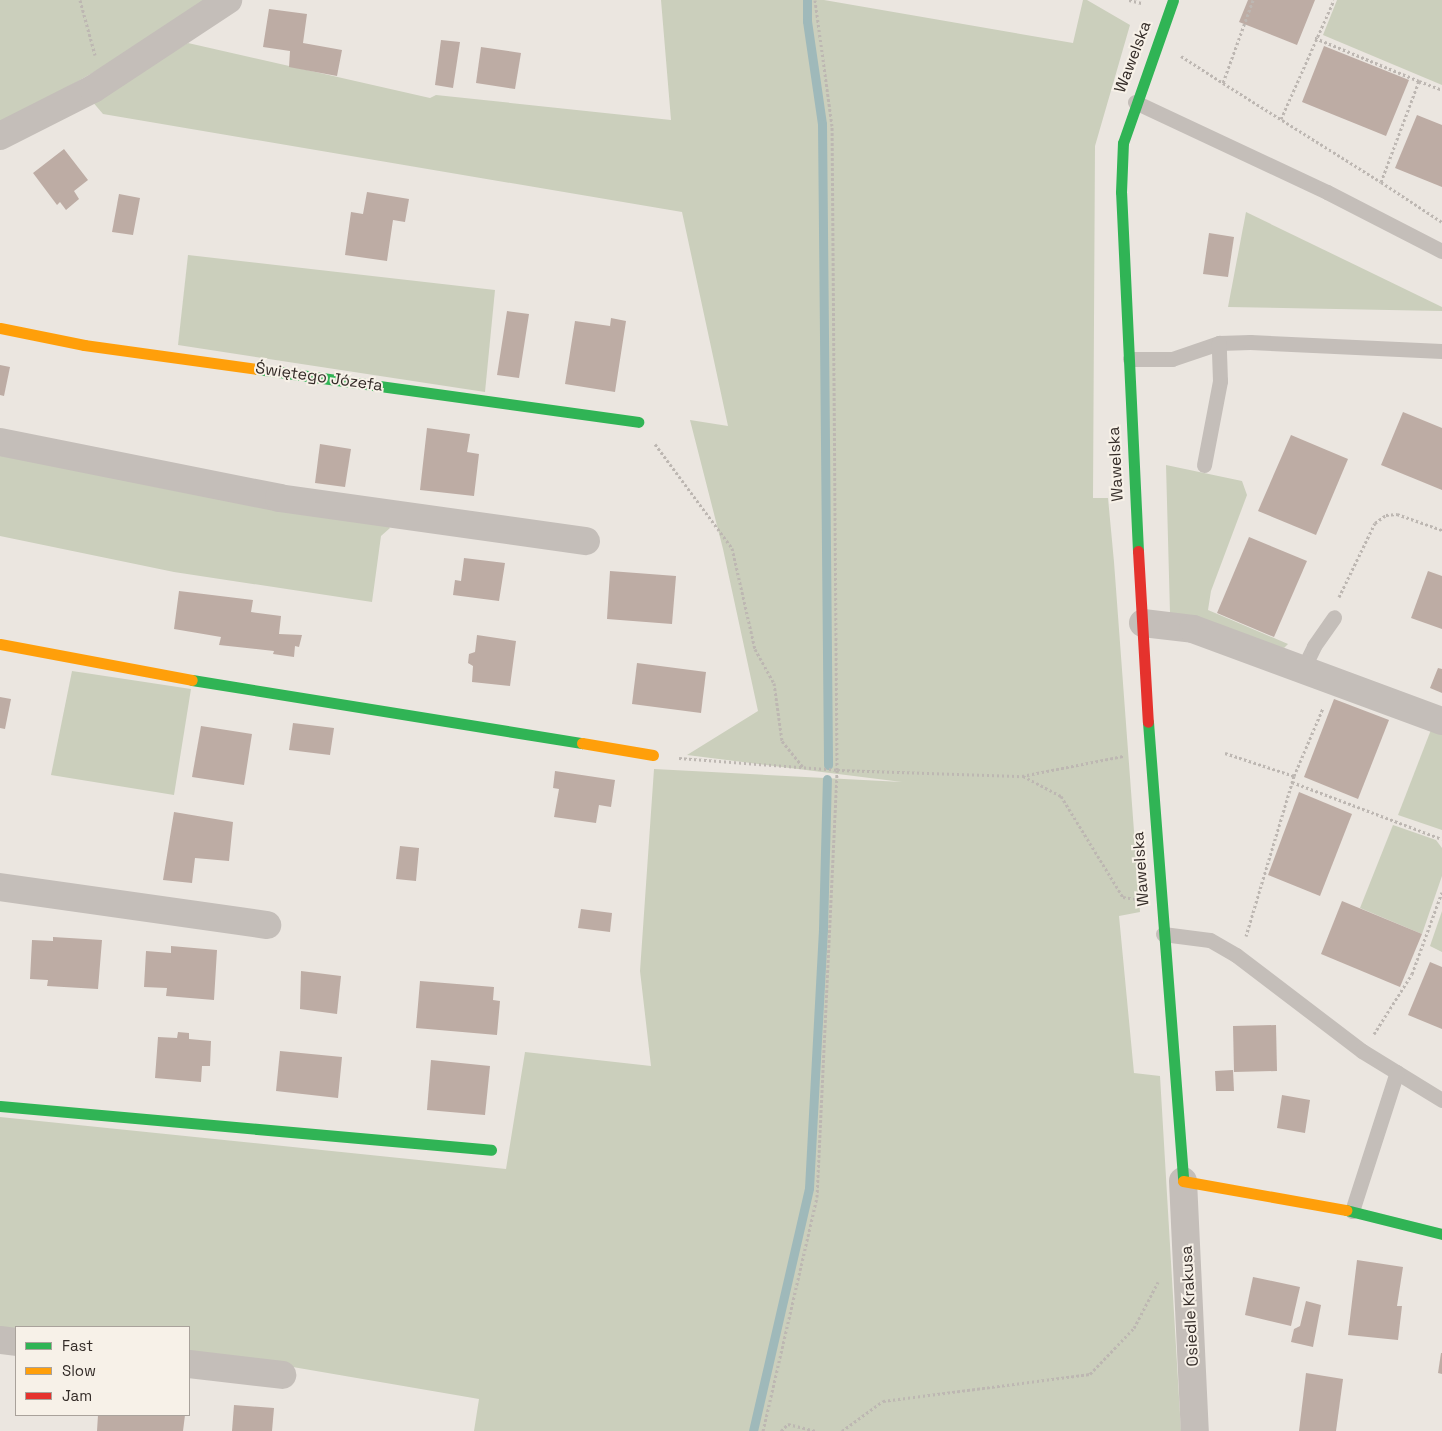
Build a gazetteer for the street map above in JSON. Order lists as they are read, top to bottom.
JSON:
{
  "streets": {
    "street": ["Wawelska", "Świętego Józefa", "Osiedle Krakusa"]
  },
  "crossings": [
    ["Wawelska", "Osiedle Krakusa"]
  ],
  "legend": ["Fast", "Slow", "Jam"]
}
